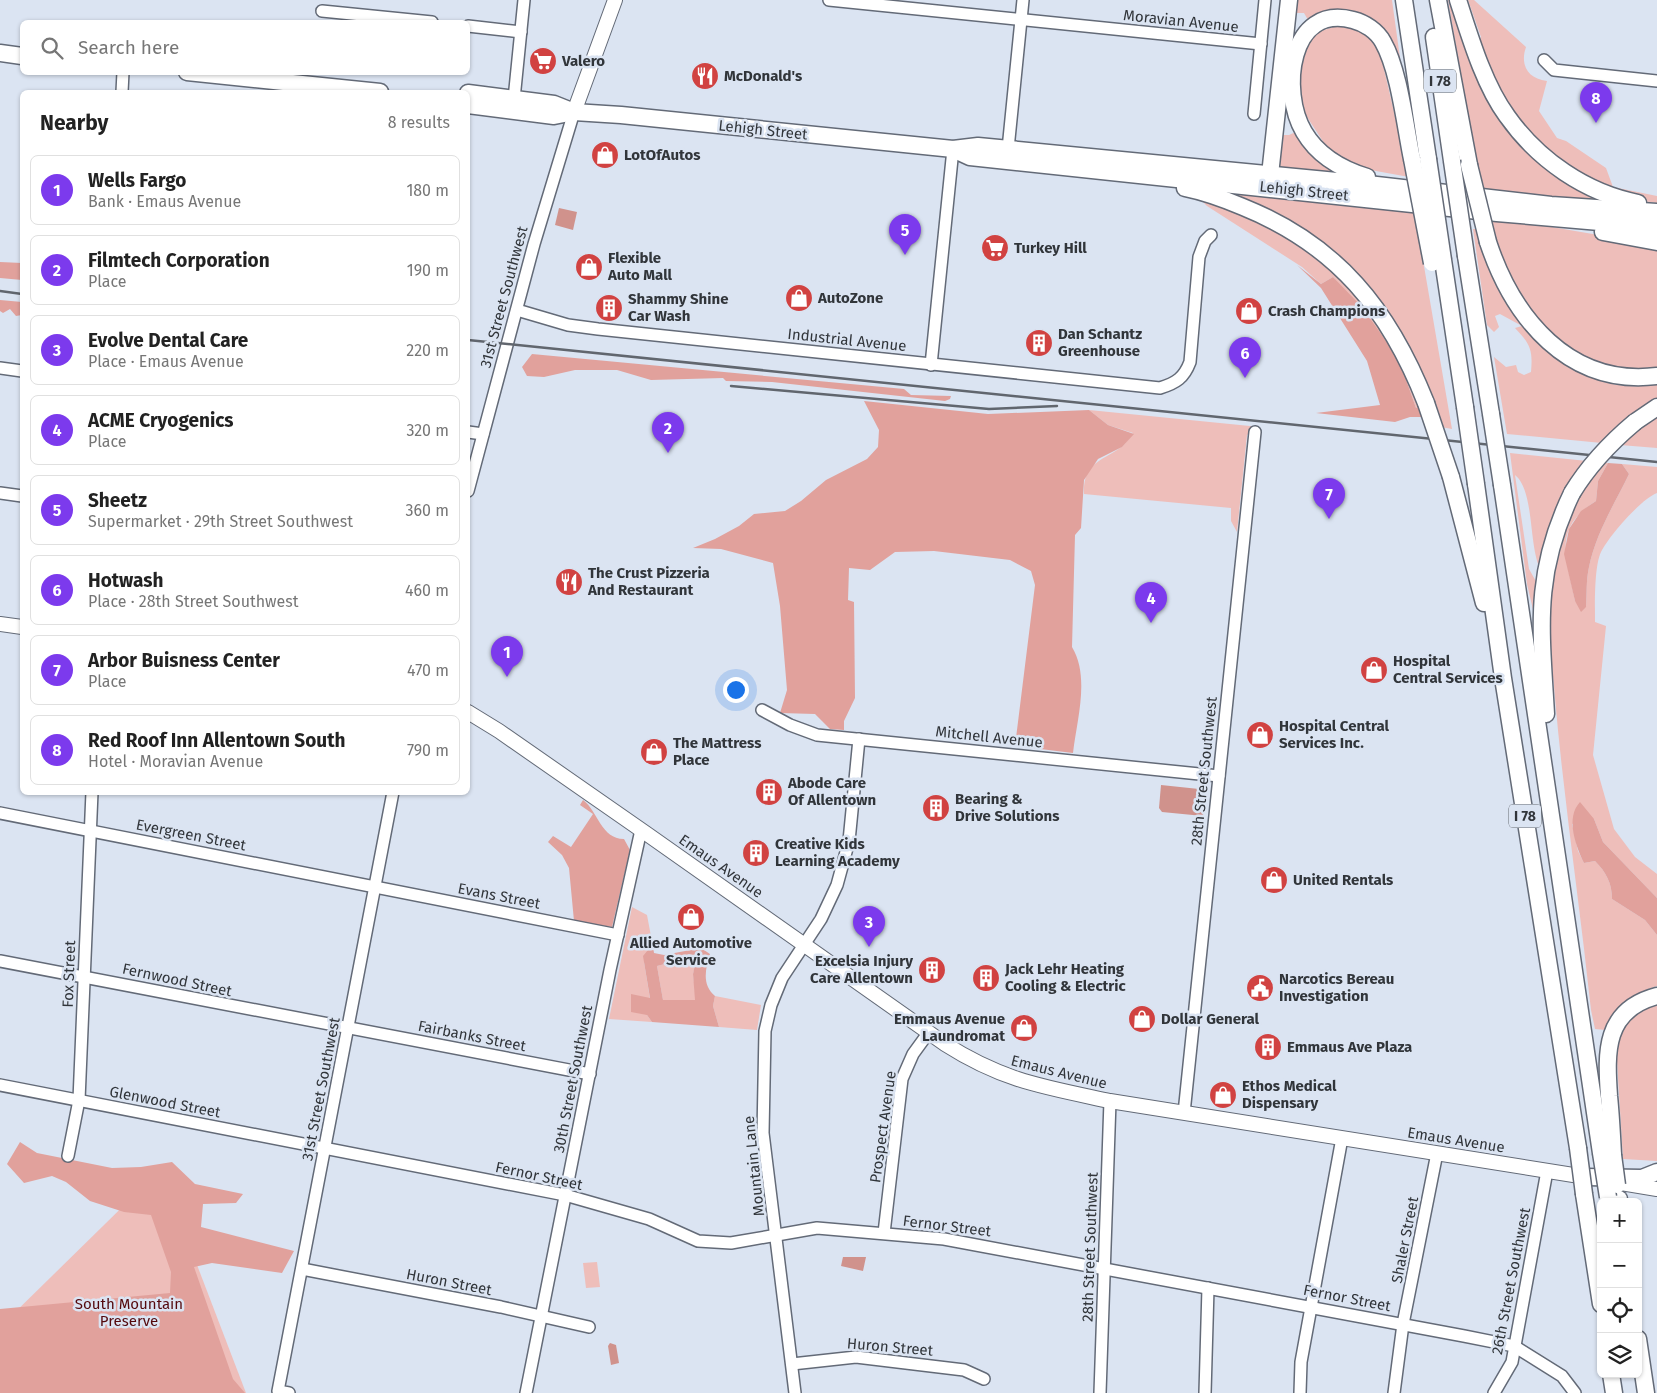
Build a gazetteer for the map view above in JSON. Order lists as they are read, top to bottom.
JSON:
{
  "streets": {
    "highway": ["I 78", "Lehigh Street"],
    "main road": ["Emaus Avenue"],
    "street": [
      "Moravian Avenue",
      "31st Street Southwest",
      "Industrial Avenue",
      "Mitchell Avenue",
      "28th Street Southwest",
      "Evergreen Street",
      "Evans Street",
      "Fox Street",
      "Fernwood Street",
      "Fairbanks Street",
      "30th Street Southwest",
      "Glenwood Street",
      "Prospect Avenue",
      "Mountain Lane",
      "Fernor Street",
      "Shaler Street",
      "26th Street Southwest",
      "Huron Street"
    ]
  },
  "crossings": [
    ["I 78", "Emaus Avenue"],
    ["Lehigh Street", "31st Street Southwest"],
    ["31st Street Southwest", "Industrial Avenue"],
    ["31st Street Southwest", "Evergreen Street"],
    ["31st Street Southwest", "Evans Street"],
    ["31st Street Southwest", "Fernwood Street"],
    ["31st Street Southwest", "Fairbanks Street"],
    ["31st Street Southwest", "Glenwood Street"],
    ["31st Street Southwest", "Fernor Street"],
    ["31st Street Southwest", "Huron Street"],
    ["Mitchell Avenue", "28th Street Southwest"],
    ["Mitchell Avenue", "Mountain Lane"],
    ["28th Street Southwest", "Emaus Avenue"],
    ["28th Street Southwest", "Fernor Street"],
    ["Evergreen Street", "Evans Street"],
    ["Evergreen Street", "Fox Street"],
    ["Emaus Avenue", "30th Street Southwest"],
    ["Emaus Avenue", "Prospect Avenue"],
    ["Emaus Avenue", "Mountain Lane"],
    ["Emaus Avenue", "Shaler Street"],
    ["Emaus Avenue", "26th Street Southwest"],
    ["Evans Street", "30th Street Southwest"],
    ["Fox Street", "Fernwood Street"],
    ["Fox Street", "Glenwood Street"],
    ["Fernwood Street", "Fairbanks Street"],
    ["Fairbanks Street", "30th Street Southwest"],
    ["30th Street Southwest", "Fernor Street"],
    ["30th Street Southwest", "Huron Street"],
    ["Glenwood Street", "Fernor Street"],
    ["Prospect Avenue", "Fernor Street"],
    ["Mountain Lane", "Fernor Street"],
    ["Mountain Lane", "Huron Street"],
    ["Fernor Street", "Shaler Street"],
    ["Fernor Street", "26th Street Southwest"]
  ],
  "parks": ["South Mountain Preserve"],
  "places": {
    "supermarket": ["Valero", "Turkey Hill"],
    "restaurant": ["McDonald's", "The Crust Pizzeria And Restaurant"],
    "shop": [
      "LotOfAutos",
      "Flexible Auto Mall",
      "AutoZone",
      "Crash Champions",
      "Hospital Central Services",
      "Hospital Central Services Inc.",
      "The Mattress Place",
      "United Rentals",
      "Allied Automotive Service",
      "Dollar General",
      "Emmaus Avenue Laundromat",
      "Ethos Medical Dispensary"
    ],
    "building": [
      "Shammy Shine Car Wash",
      "Dan Schantz Greenhouse",
      "Abode Care Of Allentown",
      "Bearing & Drive Solutions",
      "Creative Kids Learning Academy",
      "Excelsia Injury Care Allentown",
      "Jack Lehr Heating Cooling & Electric",
      "Emmaus Ave Plaza"
    ],
    "public building": ["Narcotics Bereau Investigation"]
  },
  "page": {
    "search": "Search here",
    "pins": [
      "8",
      "5",
      "6",
      "2",
      "7",
      "4",
      "1",
      "3"
    ],
    "heading": ["Nearby", "8 results"],
    "list": [
      {
        "mark": "1",
        "name": "Wells Fargo",
        "note": "Bank · Emaus Avenue",
        "value": "180 m"
      },
      {
        "mark": "2",
        "name": "Filmtech Corporation",
        "note": "Place",
        "value": "190 m"
      },
      {
        "mark": "3",
        "name": "Evolve Dental Care",
        "note": "Place · Emaus Avenue",
        "value": "220 m"
      },
      {
        "mark": "4",
        "name": "ACME Cryogenics",
        "note": "Place",
        "value": "320 m"
      },
      {
        "mark": "5",
        "name": "Sheetz",
        "note": "Supermarket · 29th Street Southwest",
        "value": "360 m"
      },
      {
        "mark": "6",
        "name": "Hotwash",
        "note": "Place · 28th Street Southwest",
        "value": "460 m"
      },
      {
        "mark": "7",
        "name": "Arbor Buisness Center",
        "note": "Place",
        "value": "470 m"
      },
      {
        "mark": "8",
        "name": "Red Roof Inn Allentown South",
        "note": "Hotel · Moravian Avenue",
        "value": "790 m"
      }
    ],
    "map_buttons": ["+", "−"]
  }
}
